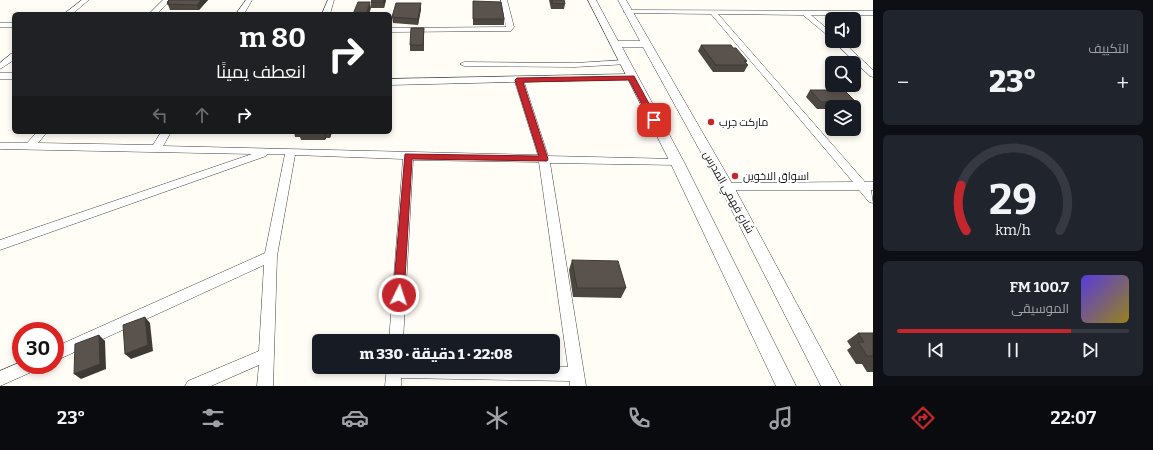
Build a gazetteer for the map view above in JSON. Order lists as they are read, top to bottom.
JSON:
{
  "streets": {
    "street": ["شارع فهمي المدرس"]
  },
  "places": ["ماركت جرب", "اسواق الاخوين"],
  "page": {
    "tile": "التكييف",
    "turn": ["80 m", "انعطف يمينًا"],
    "heat": ["−", "23°", "+"],
    "song": ["100.7 FM", "الموسيقى"],
    "limit": "30",
    "trip": "22:08 · 1 دقيقة · 330 m",
    "tabs": ["22:07", "23°"],
    "gauge": ["29", "km/h"]
  }
}
